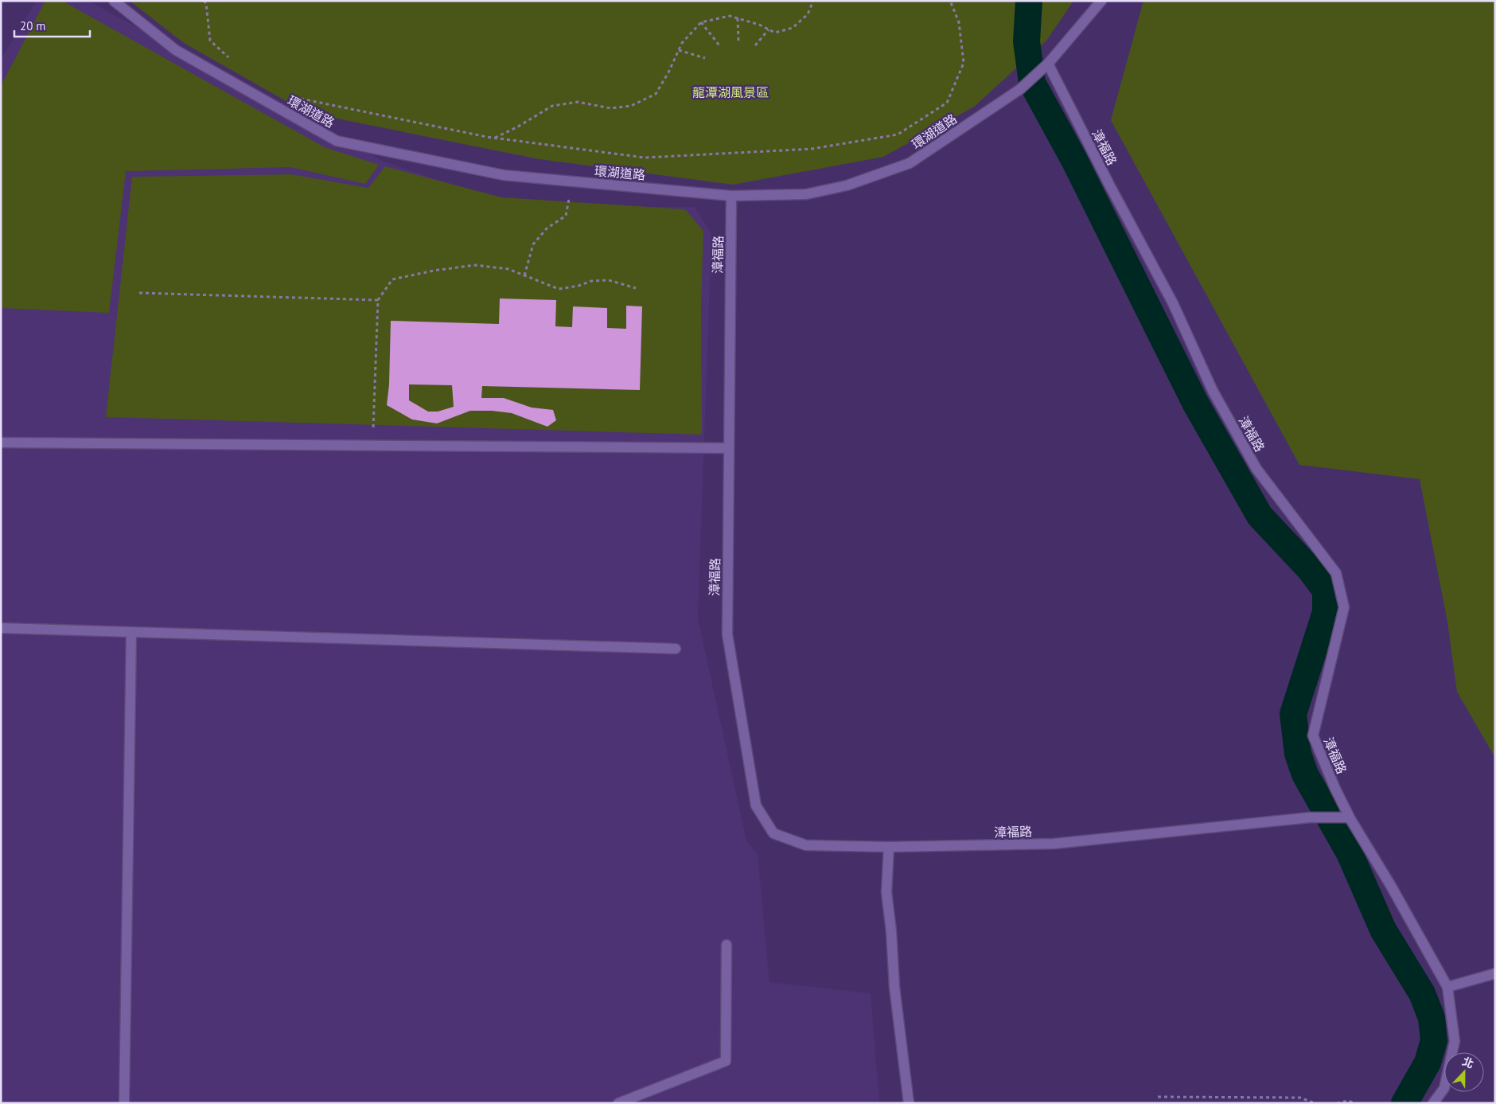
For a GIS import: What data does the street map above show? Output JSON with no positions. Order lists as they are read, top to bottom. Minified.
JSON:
{"streets":{"street":["環湖道路","漳福路"]},"crossings":[["環湖道路","漳福路"]],"parks":["龍潭湖風景區"],"scale_bar":"20 m","north":"top"}
